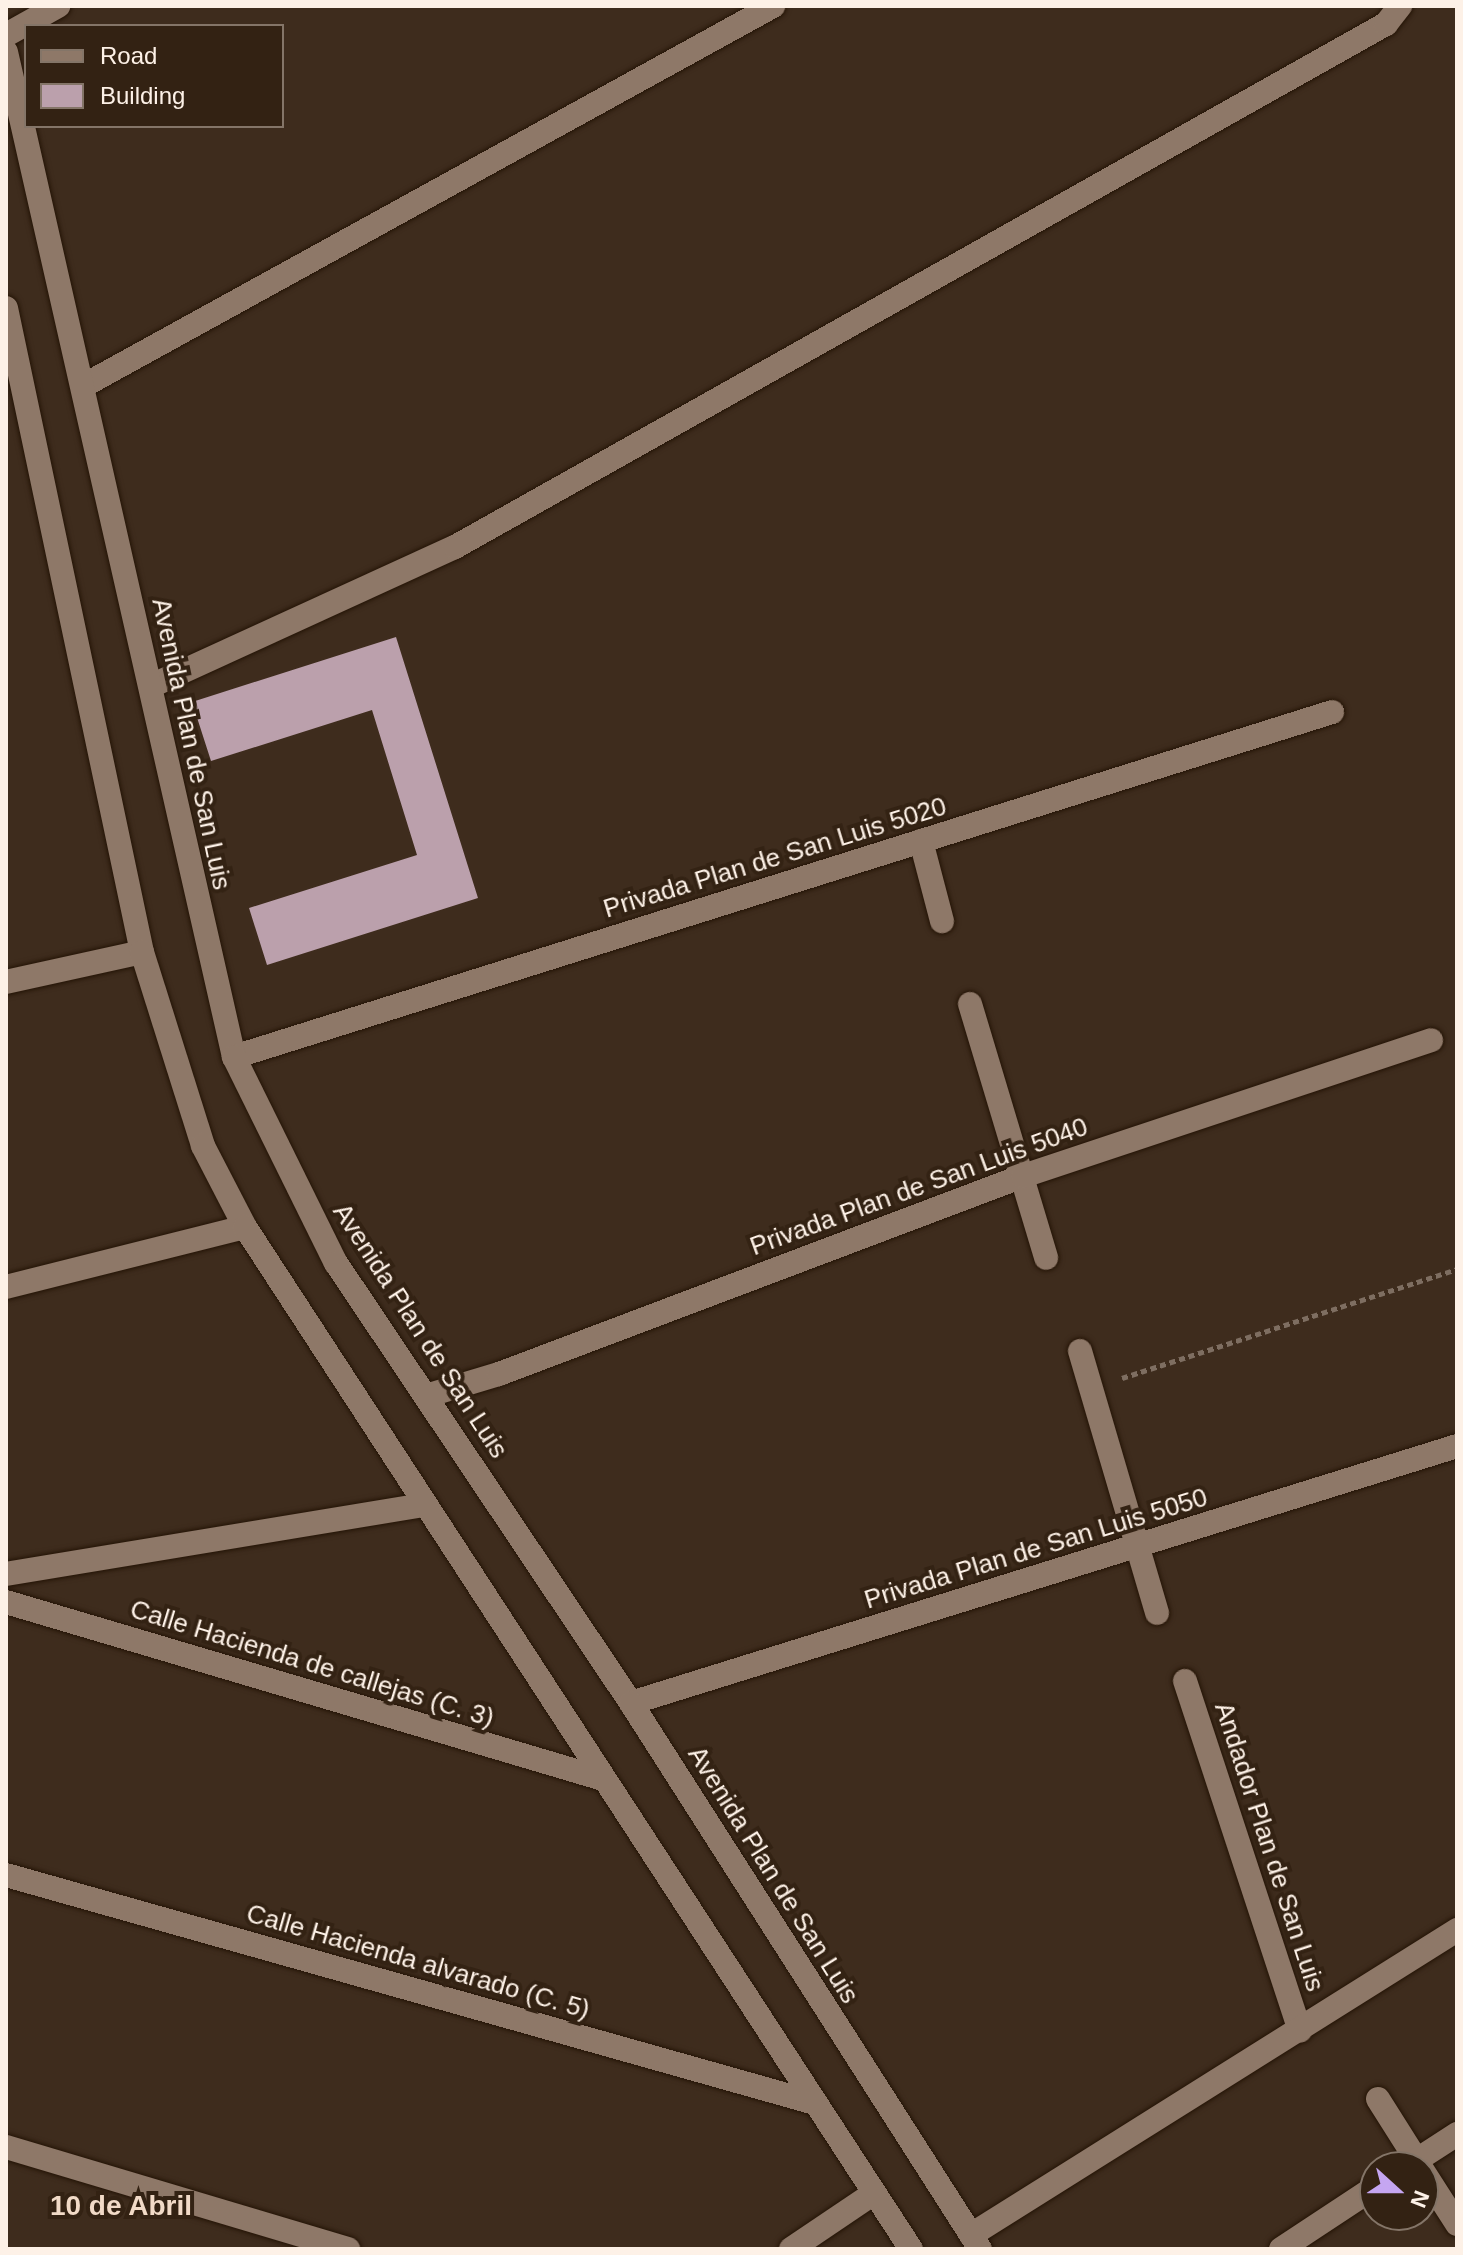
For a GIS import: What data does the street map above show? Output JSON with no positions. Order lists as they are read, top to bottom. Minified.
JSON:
{"streets":{"street":["Avenida Plan de San Luis","Privada Plan de San Luis 5020","Privada Plan de San Luis 5040","Privada Plan de San Luis 5050","Calle Hacienda de callejas (C. 3)","Andador Plan de San Luis","Calle Hacienda alvarado (C. 5)"]},"crossings":[["Avenida Plan de San Luis","Privada Plan de San Luis 5020"],["Avenida Plan de San Luis","Privada Plan de San Luis 5040"],["Avenida Plan de San Luis","Privada Plan de San Luis 5050"]],"districts":["10 de Abril"],"legend":["Road","Building"],"north":"right"}
